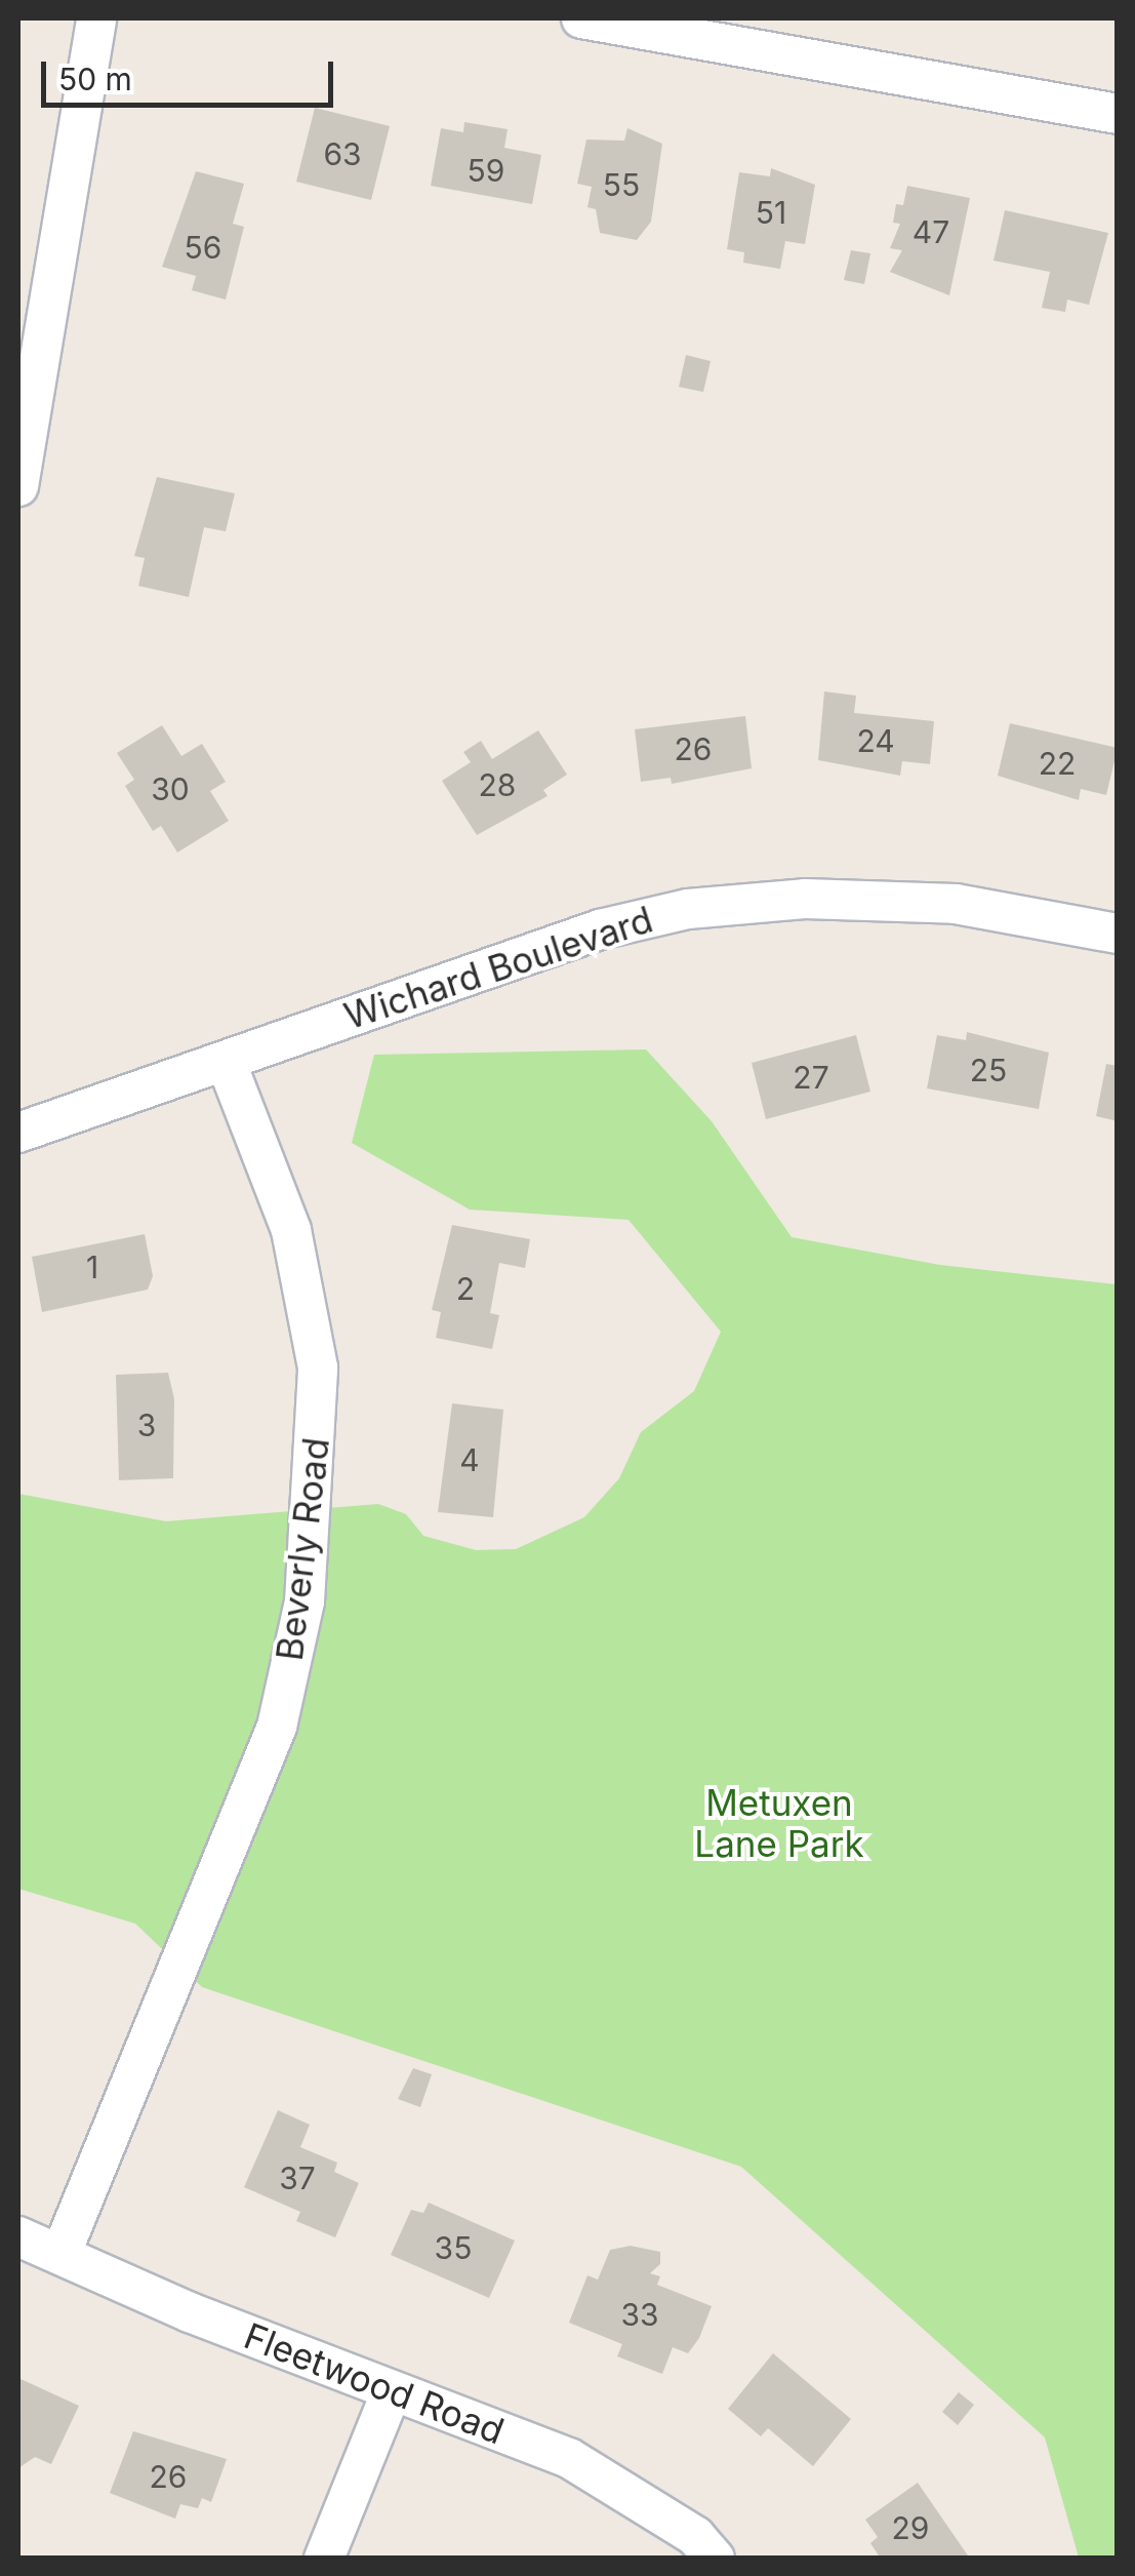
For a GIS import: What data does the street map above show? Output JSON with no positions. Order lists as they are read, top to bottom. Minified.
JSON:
{"streets":{"street":["Wichard Boulevard","Beverly Road","Fleetwood Road"]},"crossings":[["Wichard Boulevard","Beverly Road"],["Beverly Road","Fleetwood Road"]],"parks":["Metuxen Lane Park"],"house_numbers":["63","59","55","51","47","56","24","26","22","28","30","25","27","1","2","3","4","37","35","33","26","29"],"scale_bar":"50 m"}
